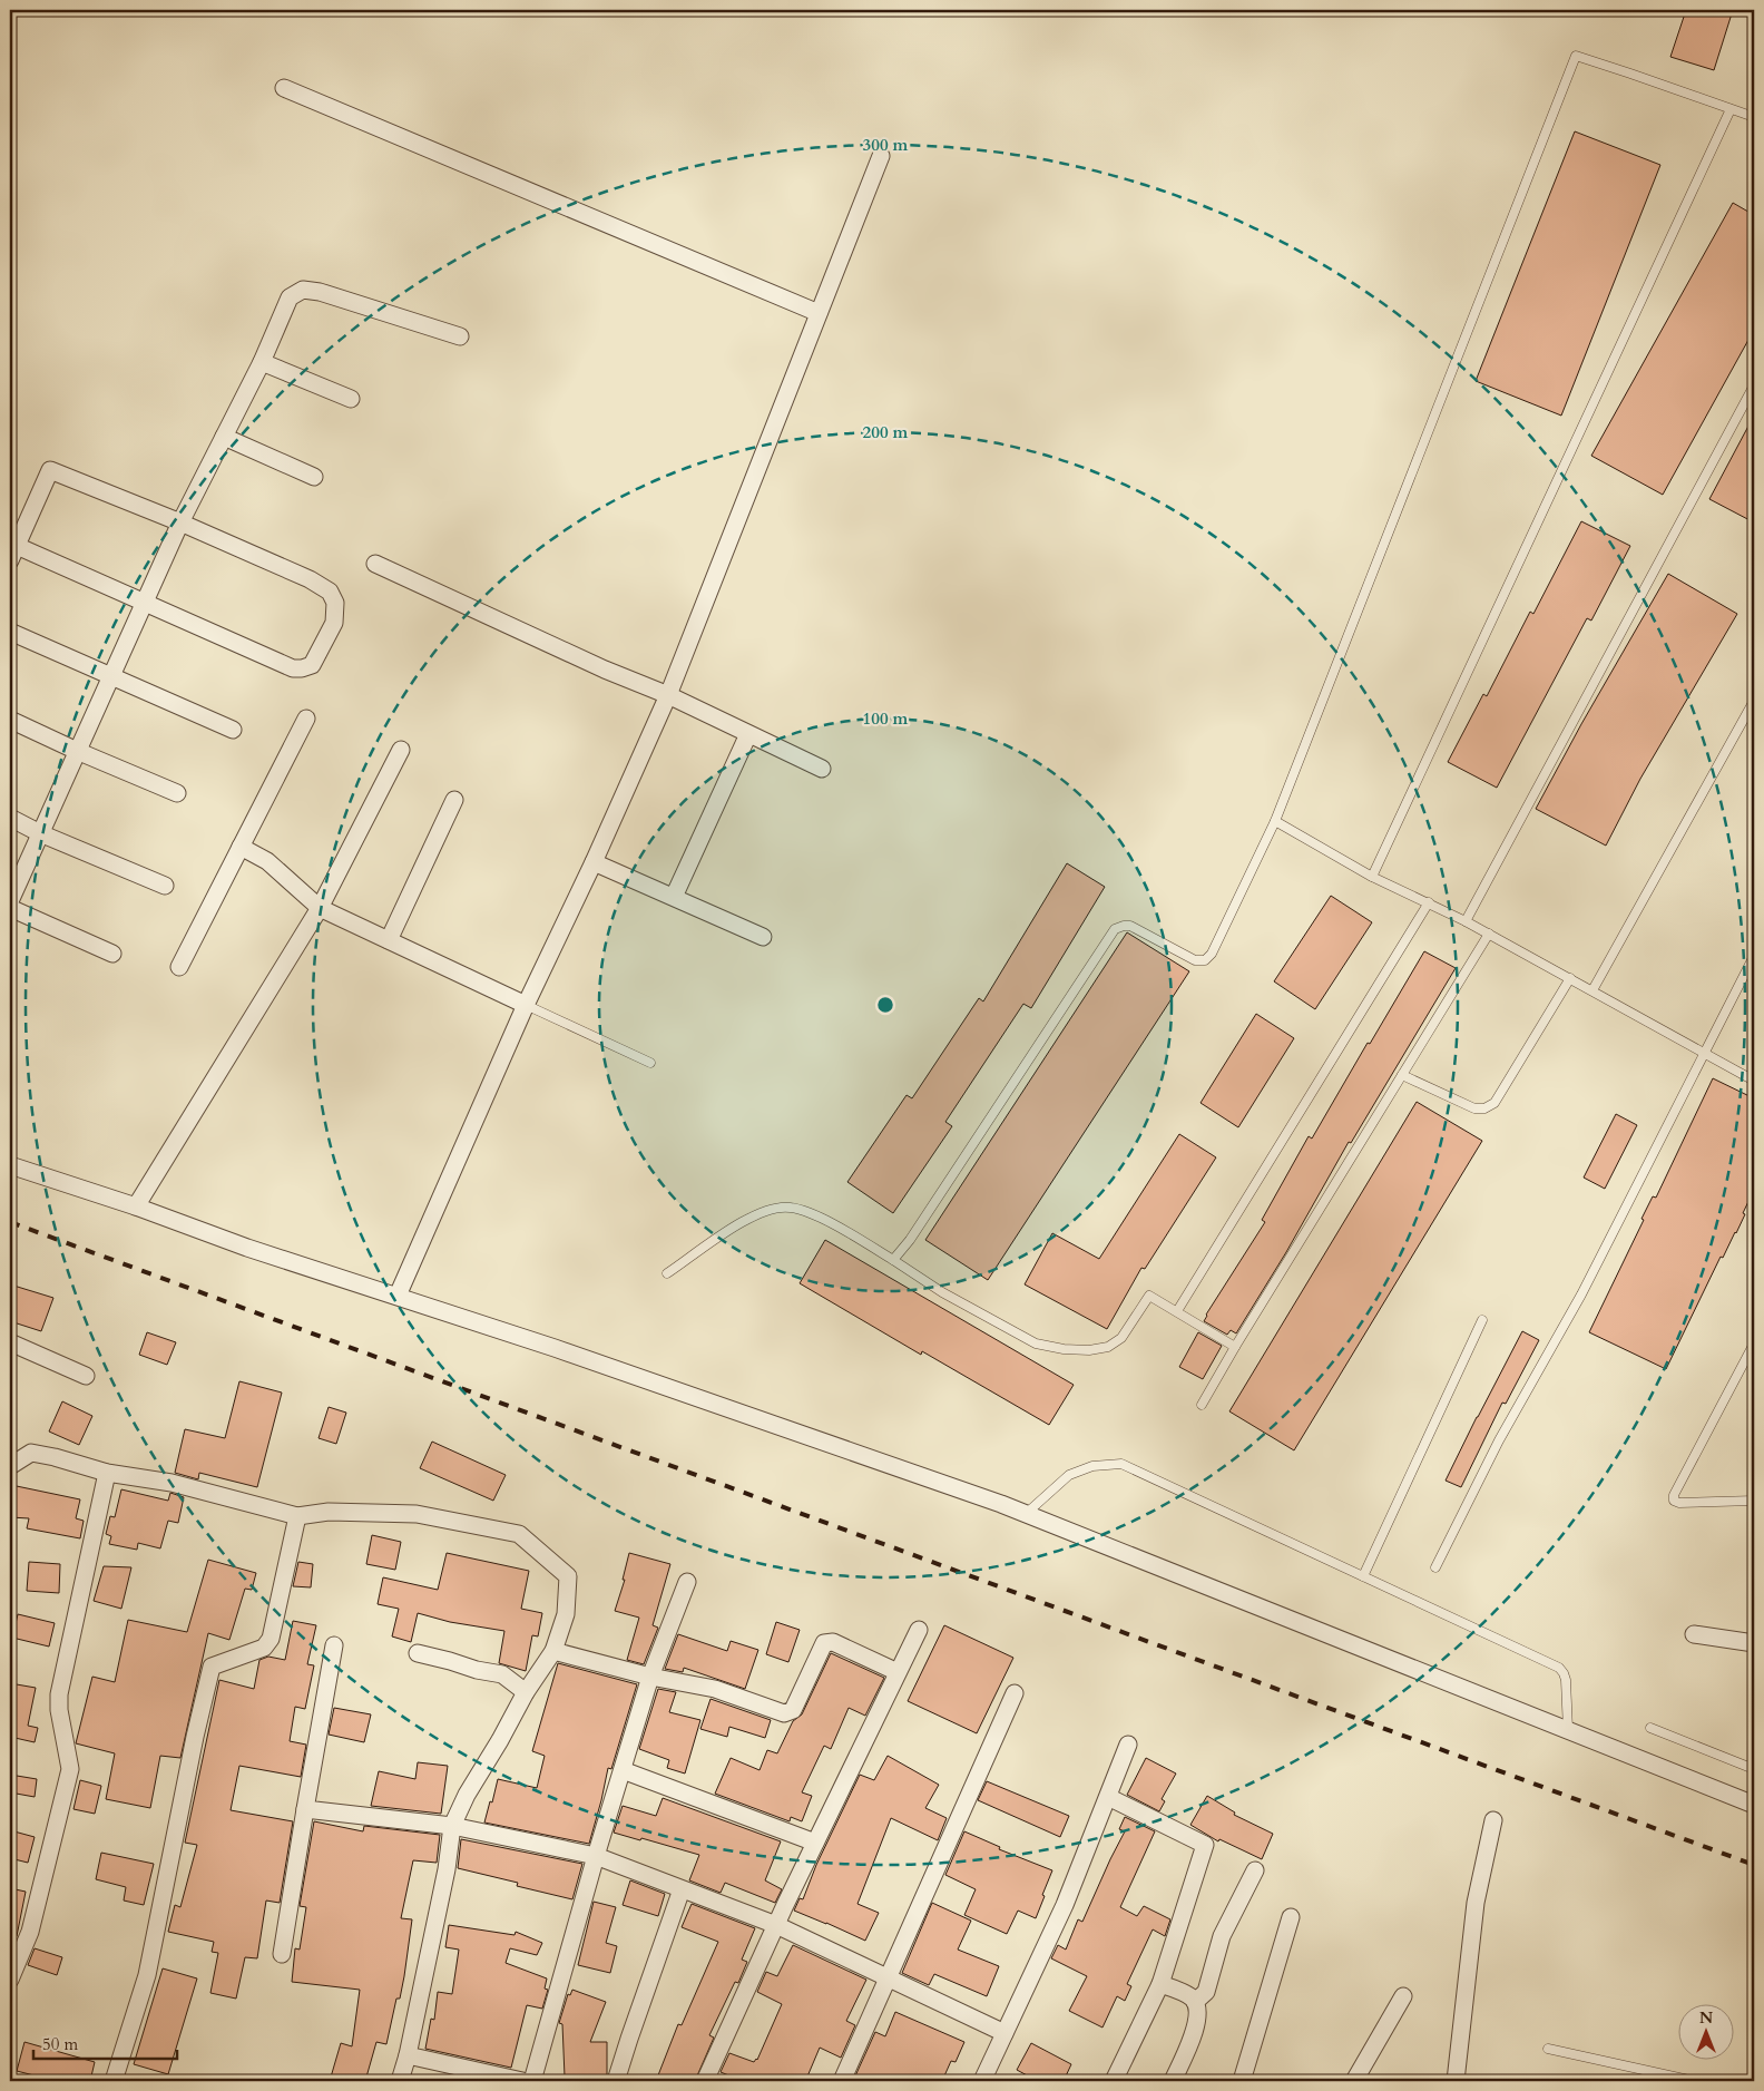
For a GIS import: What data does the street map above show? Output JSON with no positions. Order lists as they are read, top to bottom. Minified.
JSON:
{"scale_bar":"50 m","north":"top","rings":["300 m","200 m","100 m"]}
